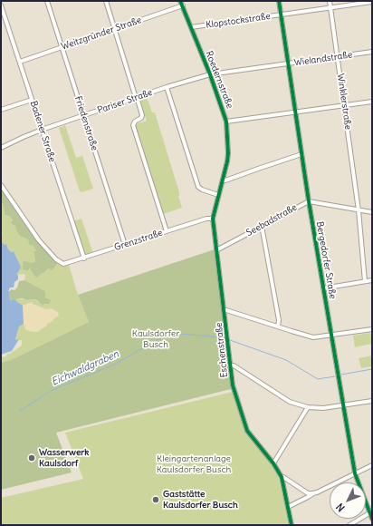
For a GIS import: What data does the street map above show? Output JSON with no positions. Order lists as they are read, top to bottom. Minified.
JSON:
{"streets":{"street":["Klopstockstraße","Weitzgründer Straße","Wielandstraße","Roedernstraße","Pariser Straße","Winklerstraße","Friedenstraße","Badener Straße","Seebadstraße","Grenzstraße","Bergedorfer Straße","Eschenstraße"]},"crossings":[["Klopstockstraße","Roedernstraße"],["Klopstockstraße","Winklerstraße"],["Klopstockstraße","Bergedorfer Straße"],["Weitzgründer Straße","Roedernstraße"],["Weitzgründer Straße","Friedenstraße"],["Weitzgründer Straße","Badener Straße"],["Wielandstraße","Roedernstraße"],["Wielandstraße","Pariser Straße"],["Wielandstraße","Winklerstraße"],["Wielandstraße","Bergedorfer Straße"],["Roedernstraße","Pariser Straße"],["Roedernstraße","Eschenstraße"],["Pariser Straße","Friedenstraße"],["Pariser Straße","Badener Straße"],["Friedenstraße","Grenzstraße"],["Badener Straße","Grenzstraße"],["Seebadstraße","Bergedorfer Straße"],["Seebadstraße","Eschenstraße"],["Grenzstraße","Eschenstraße"]],"water":["Eichwaldgraben"],"parks":["Kaulsdorfer Busch","Kleingartenanlage Kaulsdorfer Busch"],"places":["Wasserwerk Kaulsdorf","Gaststätte Kaulsdorfer Busch"],"north":"bottom left"}
